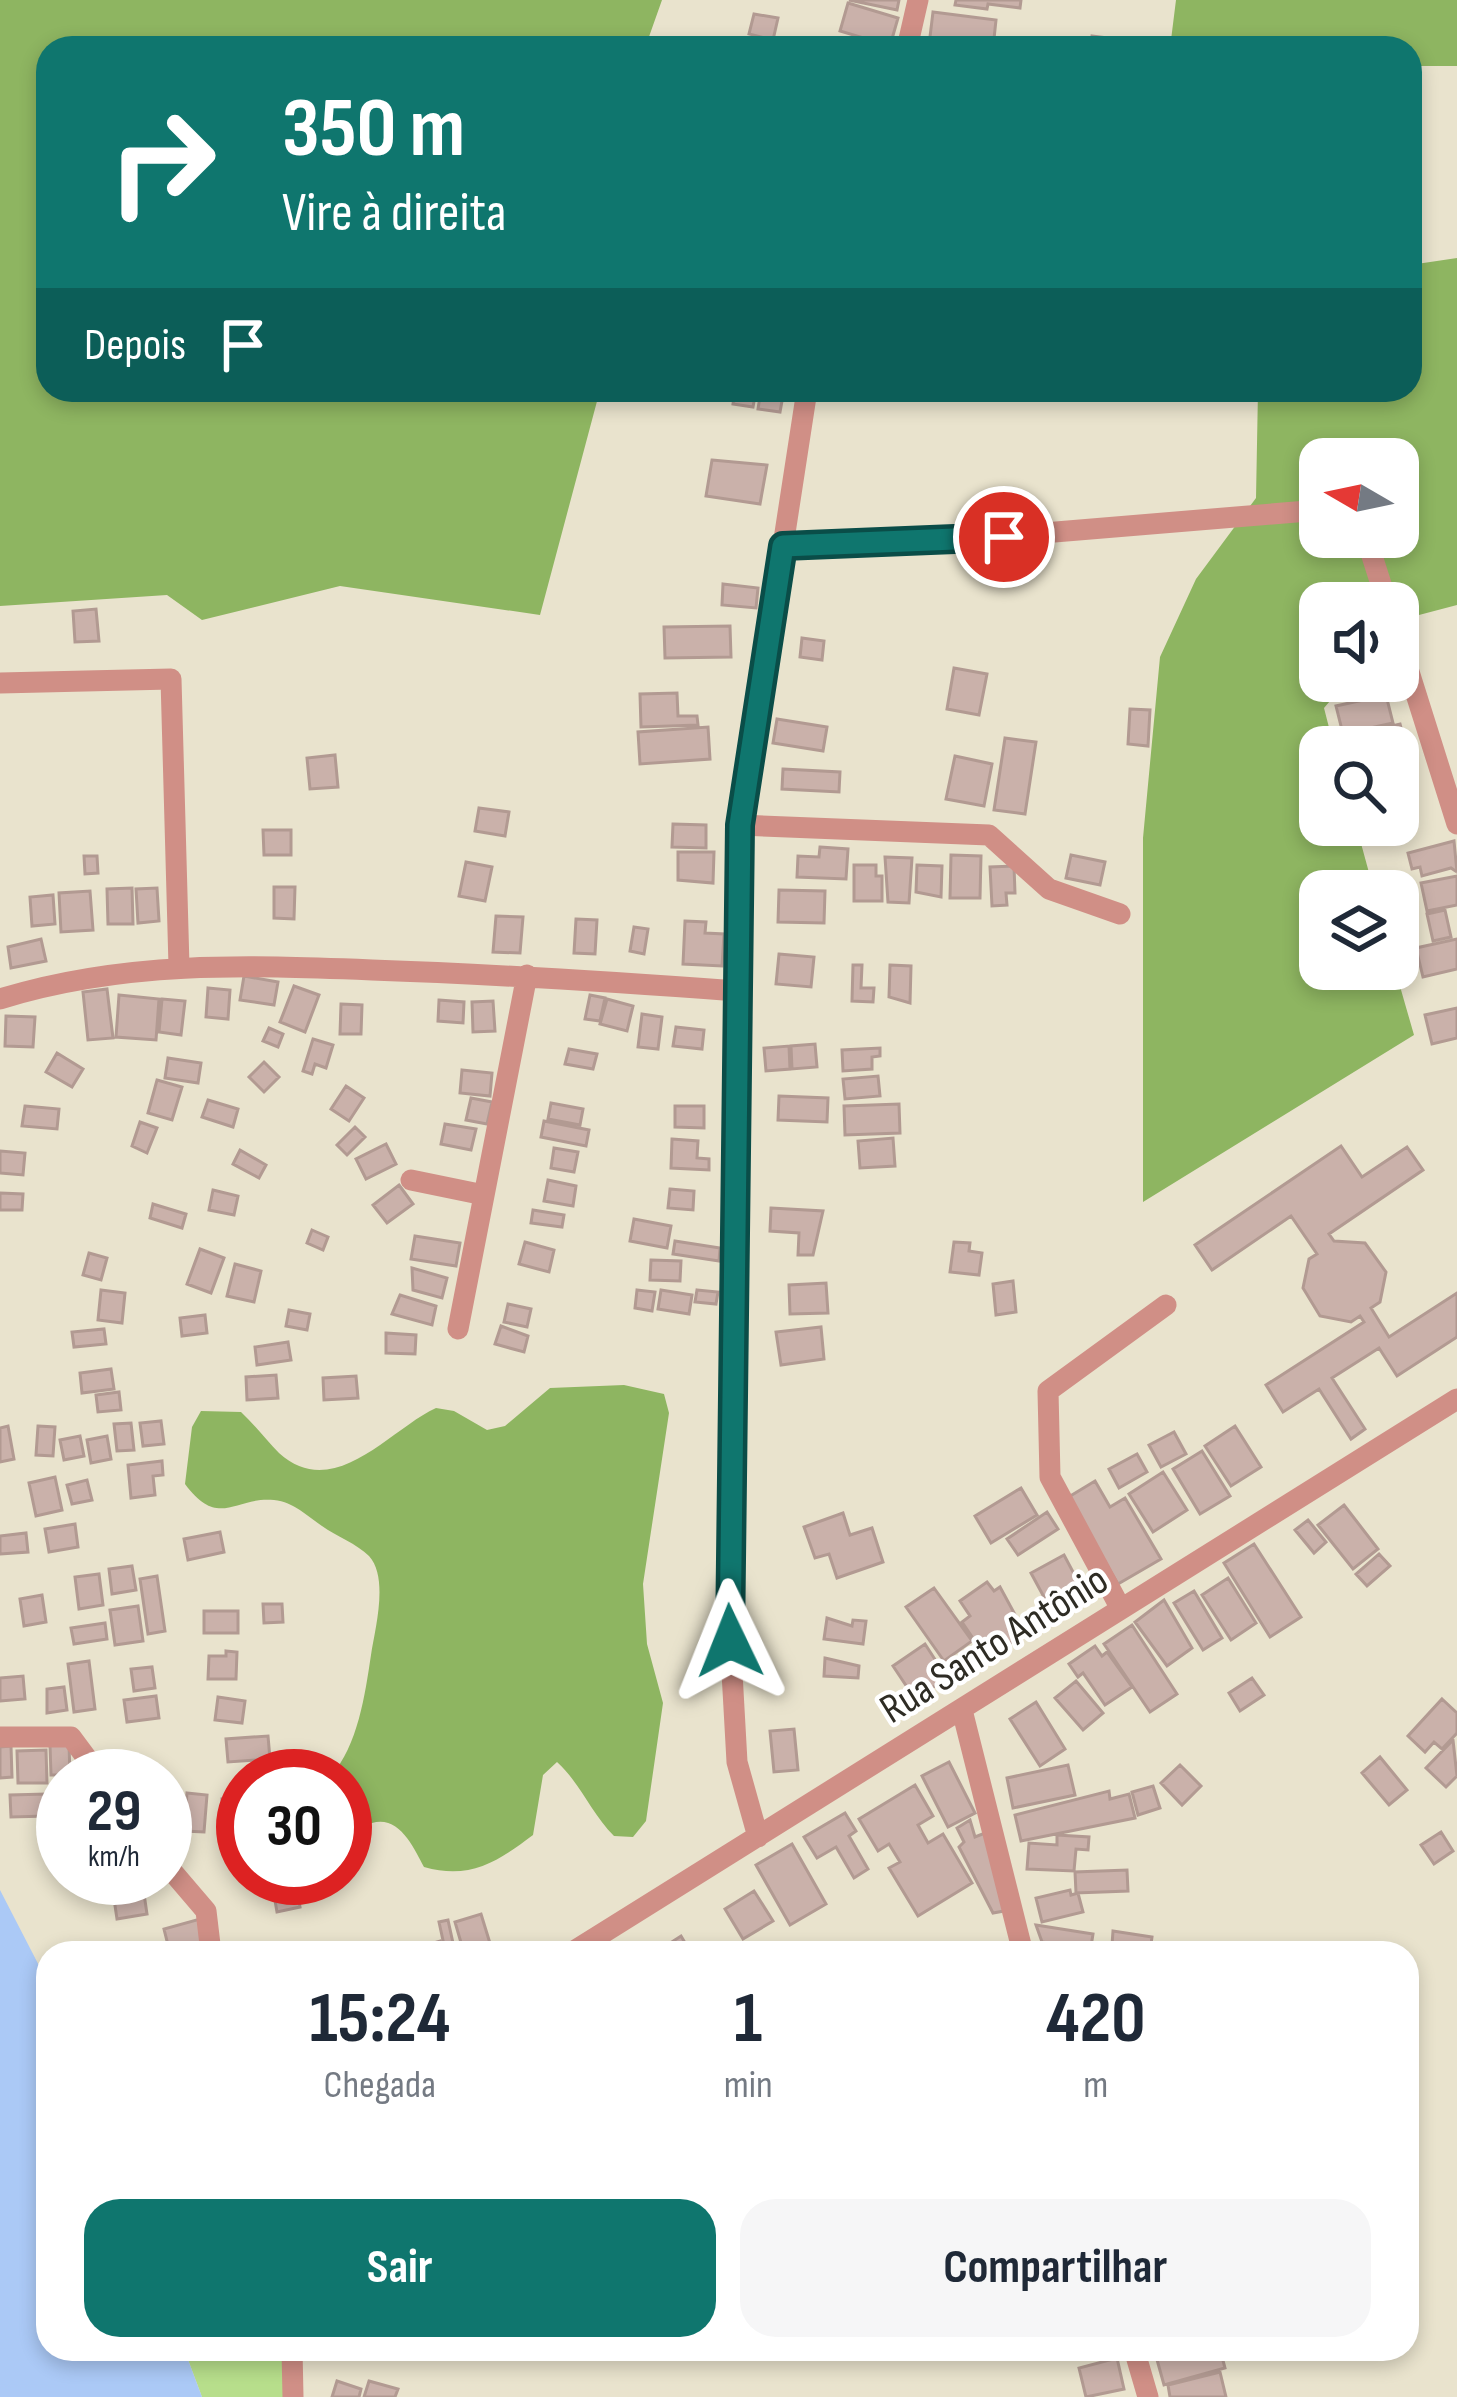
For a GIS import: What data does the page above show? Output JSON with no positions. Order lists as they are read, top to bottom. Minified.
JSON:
{"streets":{"street":["Rua Santo Antônio"]},"north":"left","page":{"turn":["350 m","Vire à direita"],"then":"Depois","speed":"29 km/h","limit":"30","eta":["15:24","Chegada","1","min","420","m"],"buttons":["Sair","Compartilhar"]}}
